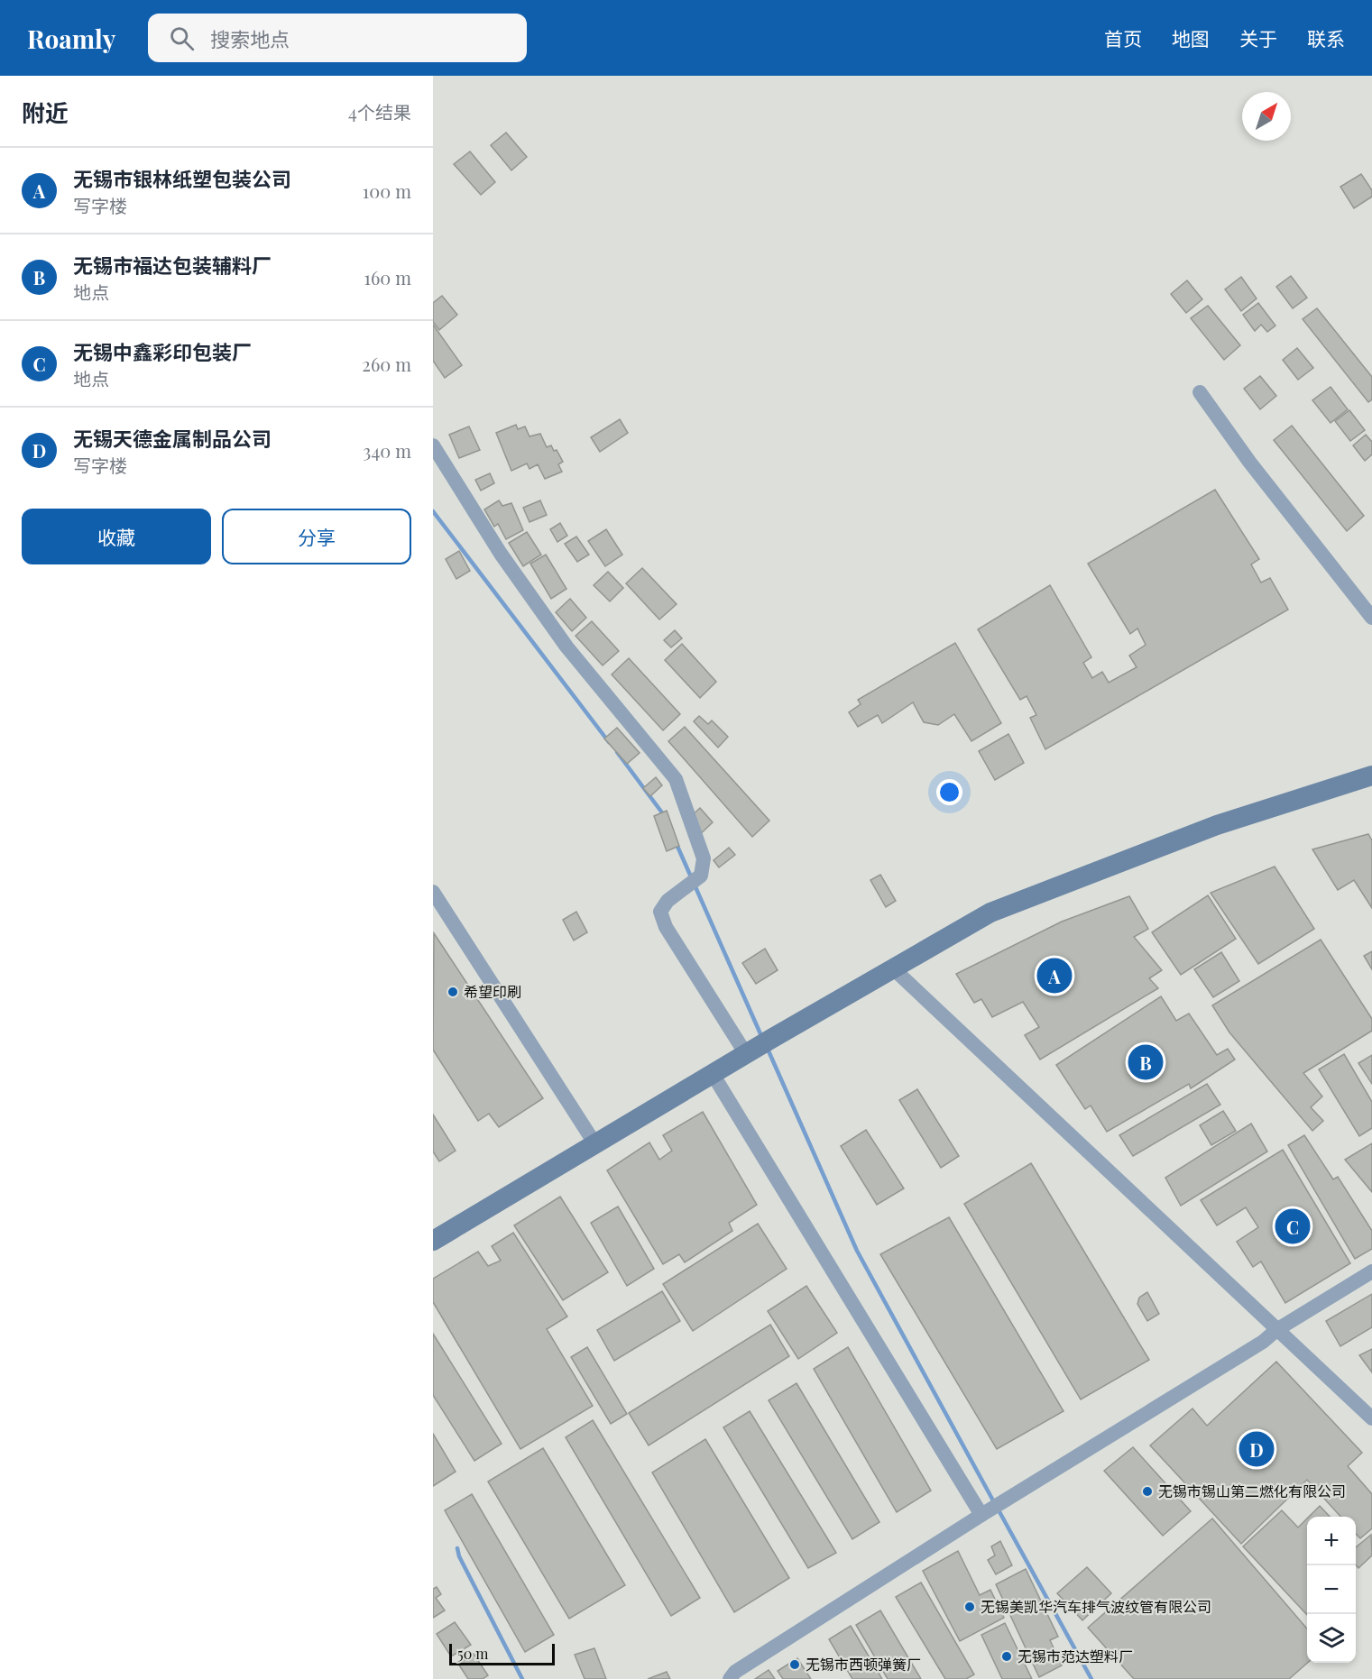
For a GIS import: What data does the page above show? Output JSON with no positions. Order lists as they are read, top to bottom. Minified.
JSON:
{"places":["希望印刷","无锡市锡山第二燃化有限公司","无锡美凯华汽车排气波纹管有限公司","无锡市范达塑料厂","无锡市西顿弹簧厂"],"scale_bar":"50 m","north":"top right","page":{"header":"Roamly","search":"搜索地点","nav":["首页","地图","关于","联系"],"heading":["附近","4个结果"],"list":[{"mark":"A","name":"无锡市银林纸塑包装公司","note":"写字楼","value":"100 m"},{"mark":"B","name":"无锡市福达包装辅料厂","note":"地点","value":"160 m"},{"mark":"C","name":"无锡中鑫彩印包装厂","note":"地点","value":"260 m"},{"mark":"D","name":"无锡天德金属制品公司","note":"写字楼","value":"340 m"}],"buttons":["收藏","分享"],"pins":["A","B","C","D"],"map_buttons":["+","−"],"scale":"50 m"}}
